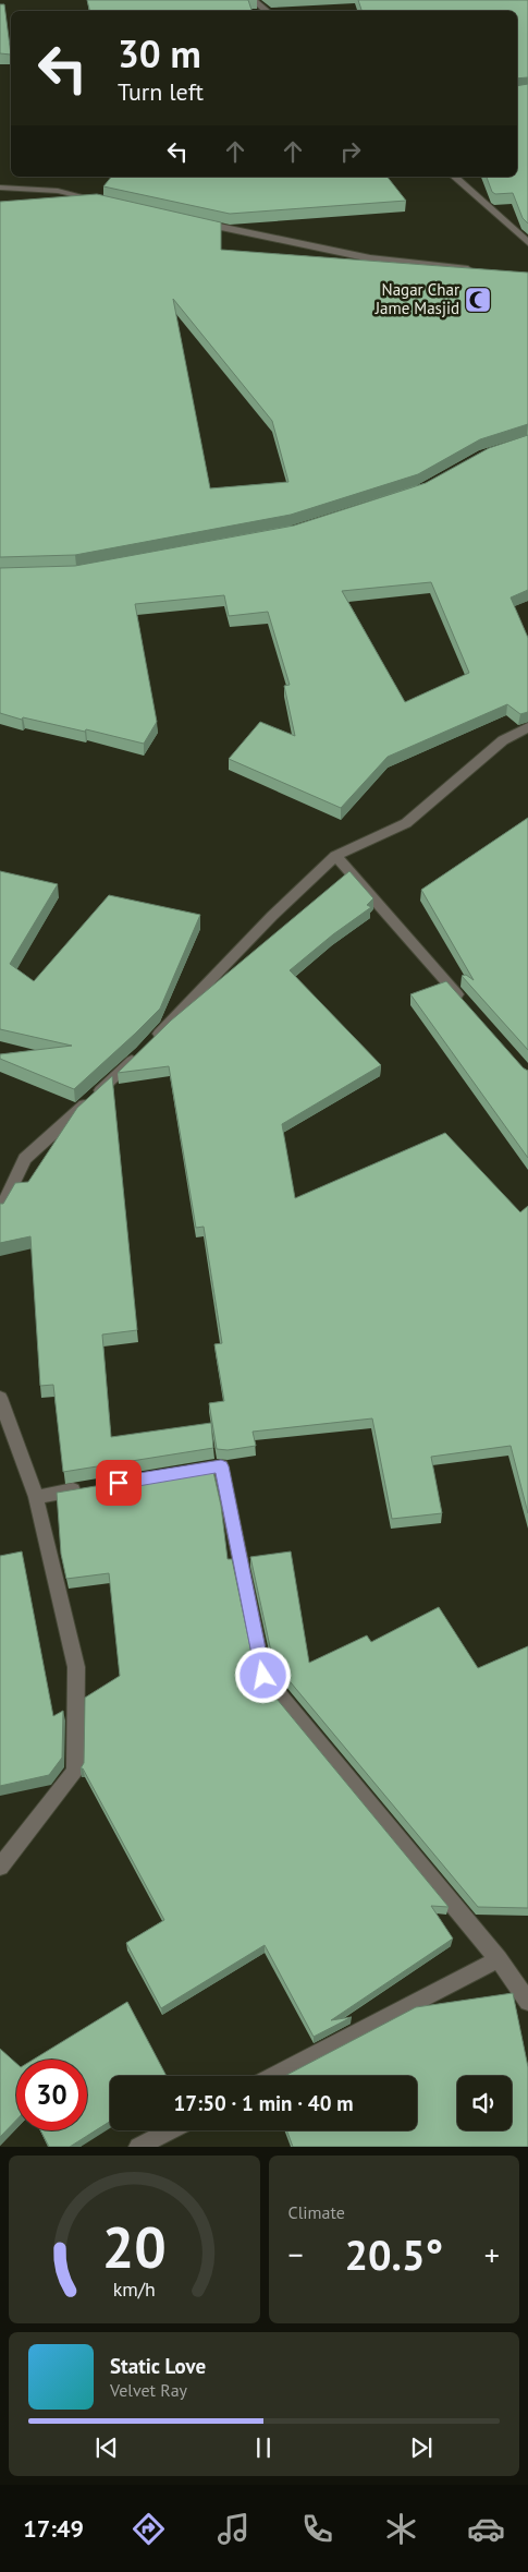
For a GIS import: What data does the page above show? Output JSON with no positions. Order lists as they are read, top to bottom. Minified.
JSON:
{"places":{"mosque":["Nagar Char Jame Masjid"]},"page":{"turn":["30 m","Turn left"],"limit":"30","trip":"17:50 · 1 min · 40 m","tile":"Climate","heat":["−","20.5°","+"],"song":["Static Love","Velvet Ray"],"tabs":"17:49","gauge":["20","km/h"]}}
